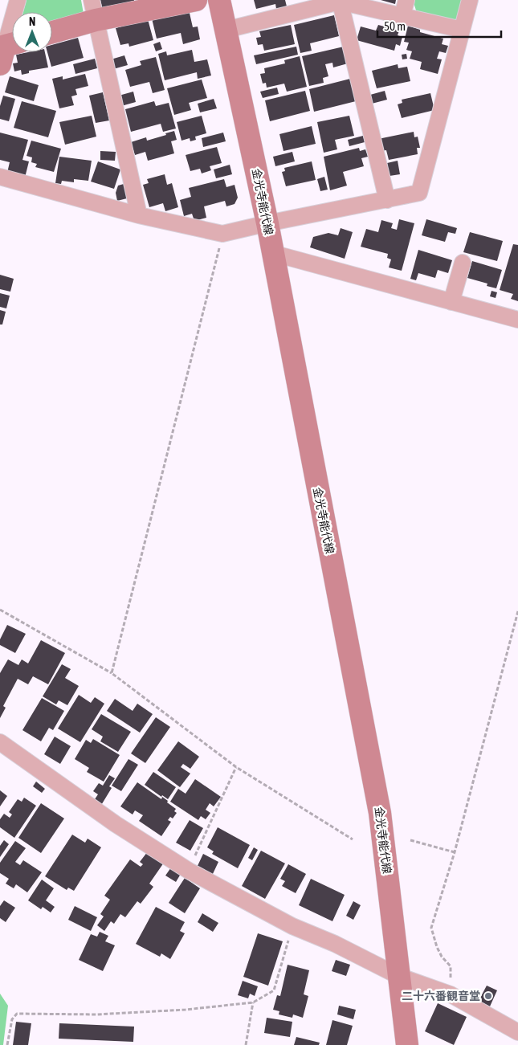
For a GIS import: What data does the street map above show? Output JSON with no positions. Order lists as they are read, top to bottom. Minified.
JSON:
{"streets":{"main road":["金光寺能代線"]},"places":["二十六番観音堂"],"scale_bar":"50 m","north":"top"}
